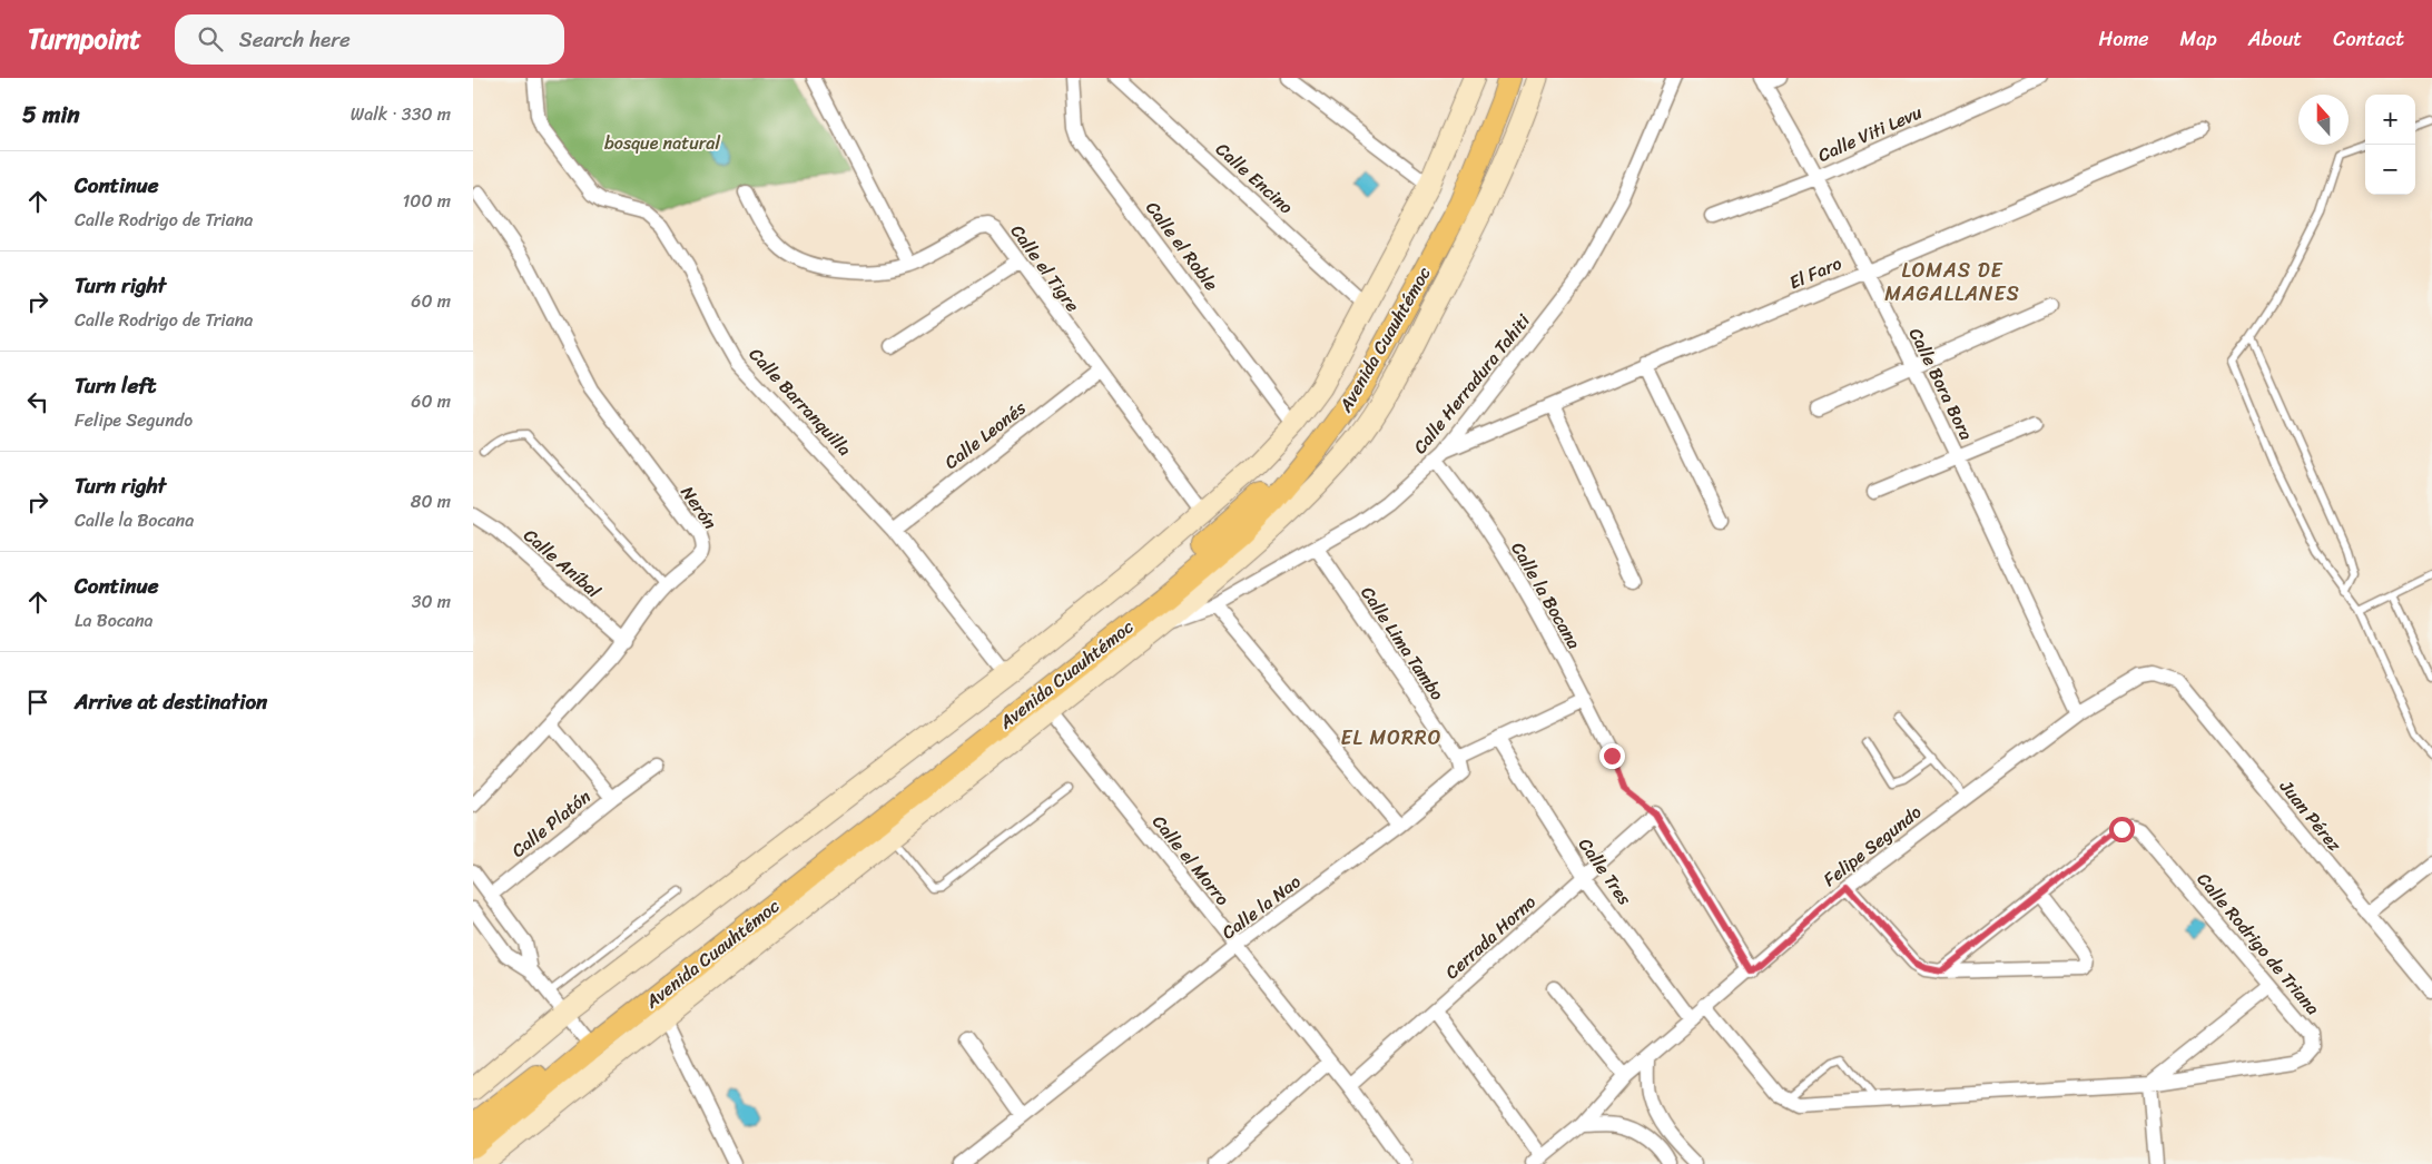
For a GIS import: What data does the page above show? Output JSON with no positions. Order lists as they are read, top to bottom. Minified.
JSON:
{"streets":{"main road":["Avenida Cuauhtémoc"],"street":["Calle Viti Levu","Calle Encino","Calle el Roble","Calle el Tigre","El Faro","Calle Herradura Tahiti","Calle Bora Bora","Calle Barranquilla","Calle Leonés","Nerón","Calle Aníbal","Calle la Bocana","Calle Lima Tambo","Juan Pérez","Calle Platón","Felipe Segundo","Calle el Morro","Calle Tres","Calle la Nao","Cerrada Horno","Calle Rodrigo de Triana"]},"crossings":[["Calle Viti Levu","Calle Bora Bora"],["Calle el Tigre","Calle Leonés"],["El Faro","Calle Herradura Tahiti"],["El Faro","Calle Bora Bora"],["El Faro","Calle la Bocana"],["Calle Herradura Tahiti","Calle la Bocana"],["Calle Herradura Tahiti","Calle Lima Tambo"],["Calle Bora Bora","Felipe Segundo"],["Calle Barranquilla","Calle Leonés"],["Nerón","Calle Aníbal"],["Nerón","Calle Platón"],["Calle Lima Tambo","Calle la Nao"],["Juan Pérez","Felipe Segundo"],["Felipe Segundo","Calle Tres"],["Calle el Morro","Calle la Nao"],["Calle el Morro","Cerrada Horno"],["Calle Tres","Cerrada Horno"]],"districts":["LOMAS DE MAGALLANES","EL MORRO"],"parks":["bosque natural"],"north":"top","page":{"header":"Turnpoint","search":"Search here","nav":["Home","Map","About","Contact"],"heading":["5 min","Walk · 330 m"],"map_buttons":["+","−"],"list":[["Continue","Calle Rodrigo de Triana","100 m"],["Turn right","Calle Rodrigo de Triana","60 m"],["Turn left","Felipe Segundo","60 m"],["Turn right","Calle la Bocana","80 m"],["Continue","La Bocana","30 m"],"Arrive at destination"]}}
